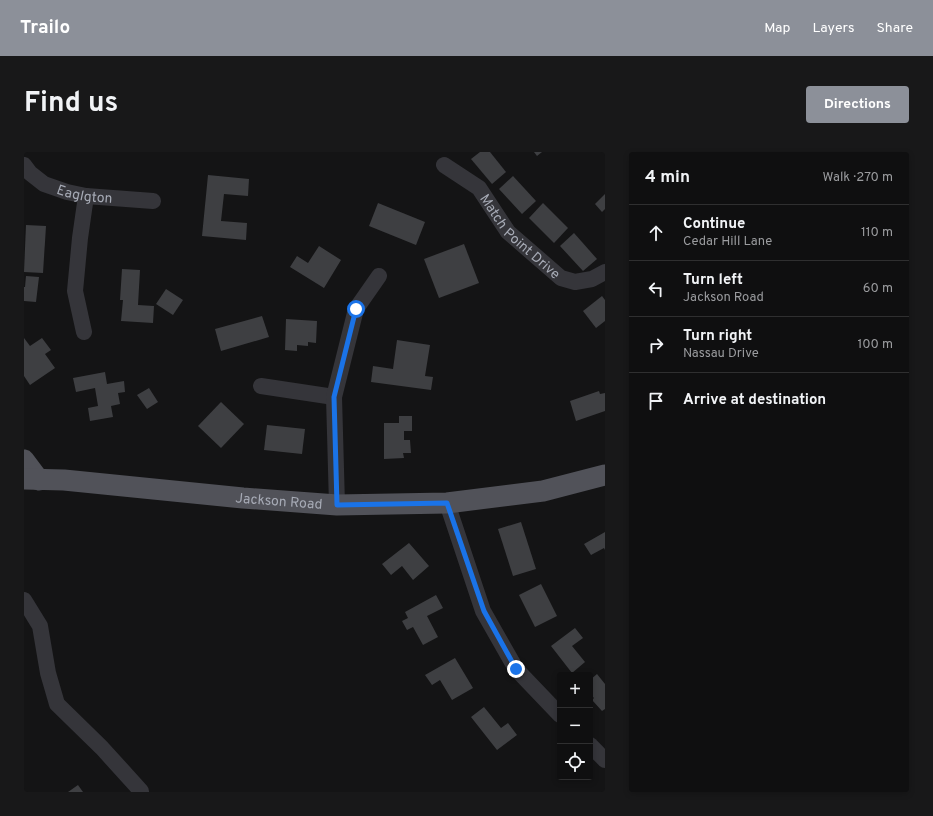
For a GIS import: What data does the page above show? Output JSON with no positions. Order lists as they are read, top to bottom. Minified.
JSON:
{"streets":{"main road":["Jackson Road"],"street":["Eaglgton","Match Point Drive"]},"page":{"header":"Trailo","nav":["Map","Layers","Share"],"title":"Find us","buttons":"Directions","heading":["4 min","Walk · 270 m"],"list":[["Continue","Cedar Hill Lane","110 m"],["Turn left","Jackson Road","60 m"],["Turn right","Nassau Drive","100 m"],"Arrive at destination"],"map_buttons":["+","−"]}}
